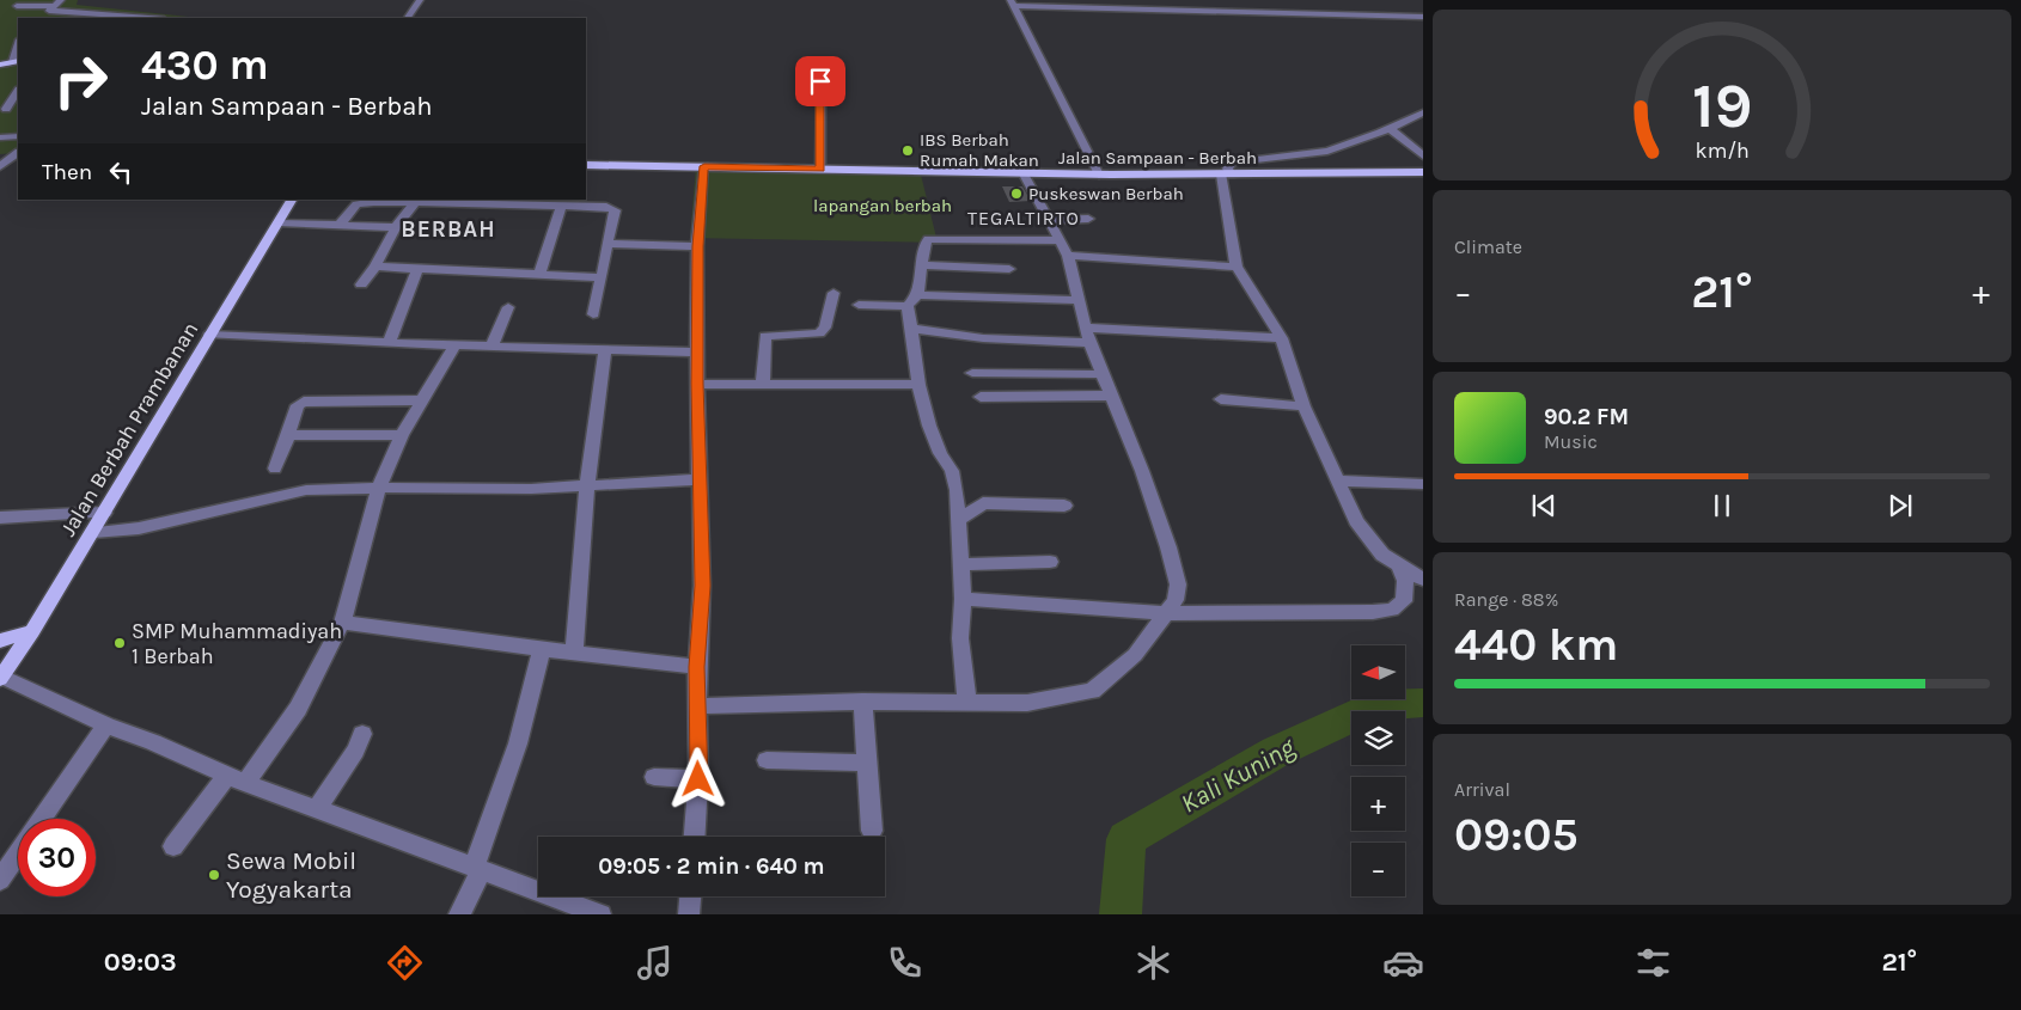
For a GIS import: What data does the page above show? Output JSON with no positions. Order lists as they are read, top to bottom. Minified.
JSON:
{"streets":{"main road":["Jalan Sampaan - Berbah","Jalan Berbah Prambanan"]},"districts":["TEGALTIRTO","BERBAH"],"water":["Kali Kuning"],"parks":["lapangan berbah"],"places":["IBS Berbah Rumah Makan","Puskeswan Berbah","SMP Muhammadiyah 1 Berbah","Sewa Mobil Yogyakarta"],"north":"left","page":{"turn":["430 m","Jalan Sampaan - Berbah"],"then":"Then","tile":["Climate",["Range · 88%","440 km"],["Arrival","09:05"]],"heat":["−","21°","+"],"song":["90.2 FM","Music"],"map_buttons":["+","−"],"limit":"30","trip":"09:05 · 2 min · 640 m","tabs":["09:03","21°"],"gauge":["19","km/h"]}}
